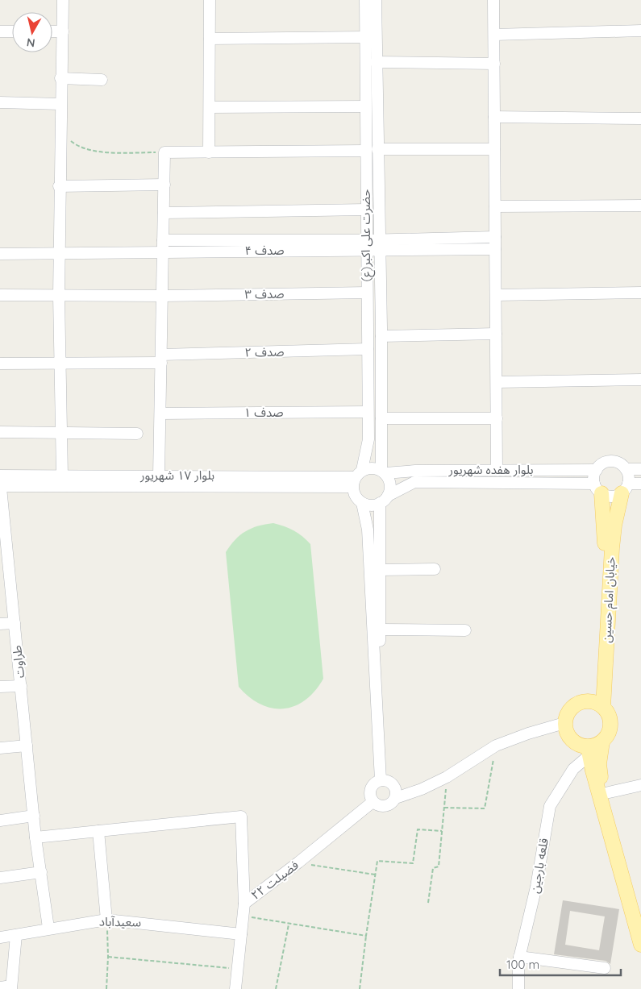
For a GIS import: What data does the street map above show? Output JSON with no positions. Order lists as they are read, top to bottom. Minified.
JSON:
{"streets":{"main road":["خیابان امام حسین"],"street":["حضرت علی اکبر(ع)","صدف ۴","صدف ۳","صدف ۲","صدف ۱","بلوار هفده شهریور","بلوار ۱۷ شهریور","طراوت","قلعه بارجین","فضیلت ۲۲","سعیدآباد"]},"crossings":[["حضرت علی اکبر(ع)","صدف ۴"],["حضرت علی اکبر(ع)","صدف ۳"],["حضرت علی اکبر(ع)","صدف ۲"],["حضرت علی اکبر(ع)","صدف ۱"],["حضرت علی اکبر(ع)","بلوار هفده شهریور"],["حضرت علی اکبر(ع)","بلوار ۱۷ شهریور"],["بلوار هفده شهریور","بلوار ۱۷ شهریور"],["بلوار هفده شهریور","خیابان امام حسین"],["بلوار ۱۷ شهریور","طراوت"],["خیابان امام حسین","قلعه بارجین"],["طراوت","سعیدآباد"],["فضیلت ۲۲","سعیدآباد"]],"scale_bar":"100 m","north":"bottom"}
